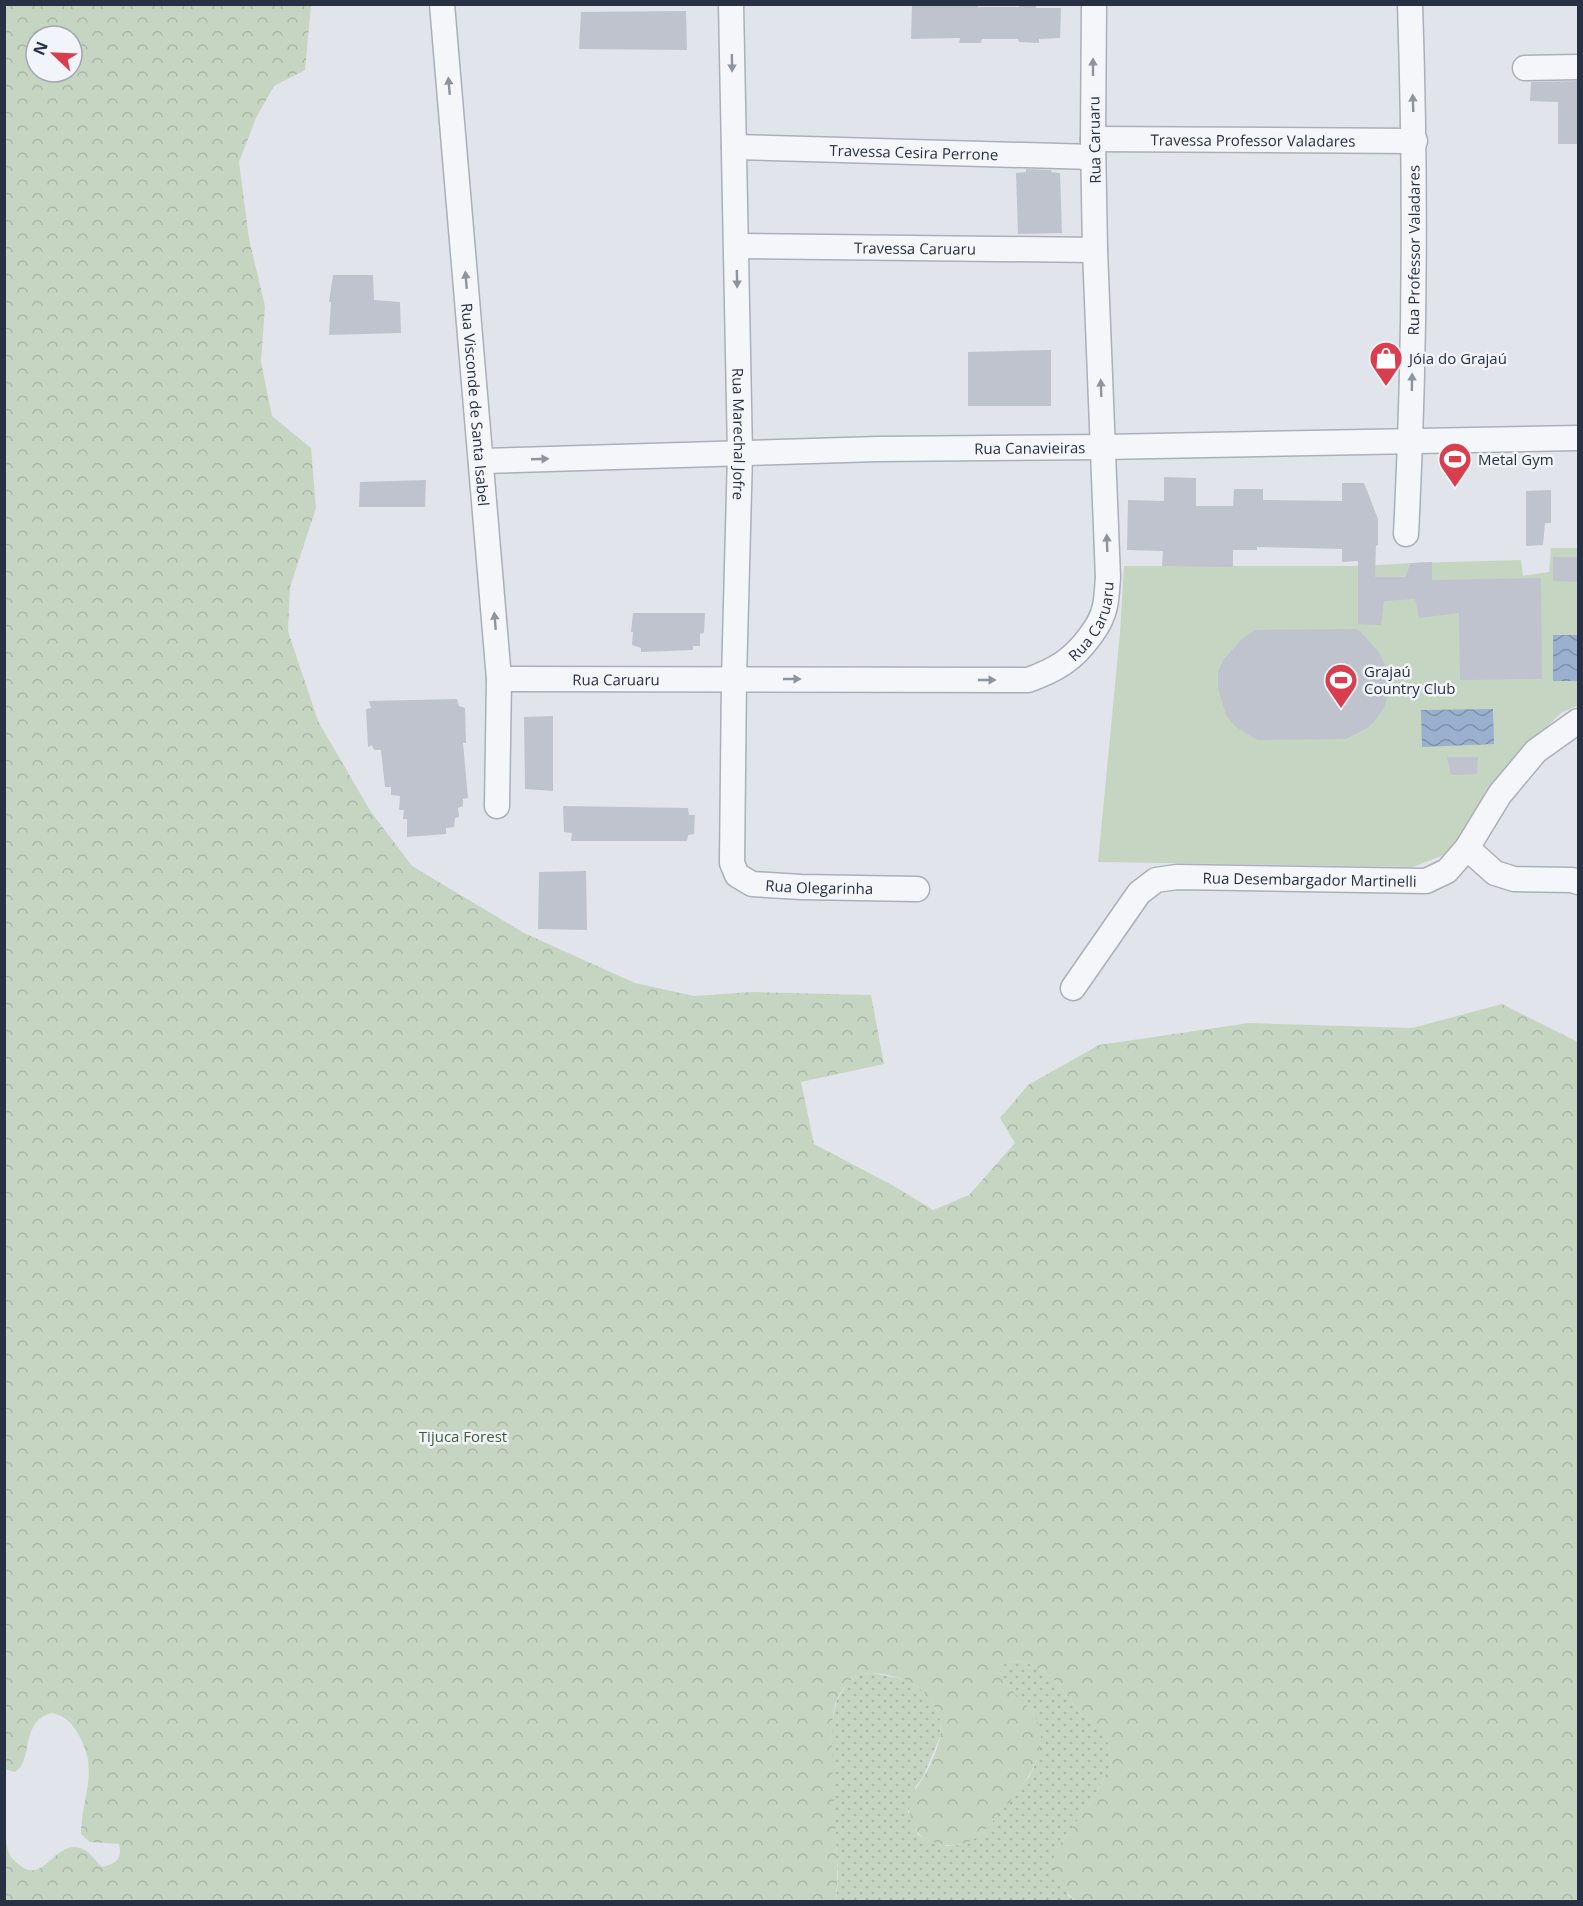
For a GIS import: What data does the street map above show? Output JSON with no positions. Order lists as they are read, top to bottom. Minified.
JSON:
{"streets":{"street":["Rua Caruaru","Travessa Professor Valadares","Travessa Cesira Perrone","Travessa Caruaru","Rua Professor Valadares","Rua Visconde de Santa Isabel","Rua Marechal Jofre","Rua Canavieiras","Rua Desembargador Martinelli","Rua Olegarinha"]},"crossings":[["Rua Caruaru","Travessa Professor Valadares"],["Rua Caruaru","Travessa Cesira Perrone"],["Rua Caruaru","Travessa Caruaru"],["Rua Caruaru","Rua Visconde de Santa Isabel"],["Rua Caruaru","Rua Marechal Jofre"],["Rua Caruaru","Rua Canavieiras"],["Travessa Professor Valadares","Travessa Cesira Perrone"],["Travessa Professor Valadares","Rua Professor Valadares"],["Travessa Cesira Perrone","Rua Marechal Jofre"],["Travessa Caruaru","Rua Marechal Jofre"],["Rua Professor Valadares","Rua Canavieiras"],["Rua Visconde de Santa Isabel","Rua Canavieiras"],["Rua Marechal Jofre","Rua Canavieiras"],["Rua Marechal Jofre","Rua Olegarinha"]],"one_way":["Rua Professor Valadares","Rua Visconde de Santa Isabel","Rua Marechal Jofre"],"parks":["Tijuca Forest"],"places":{"shop":["Jóia do Grajaú"],"sports":["Metal Gym","Grajaú Country Club"]},"north":"top left"}
